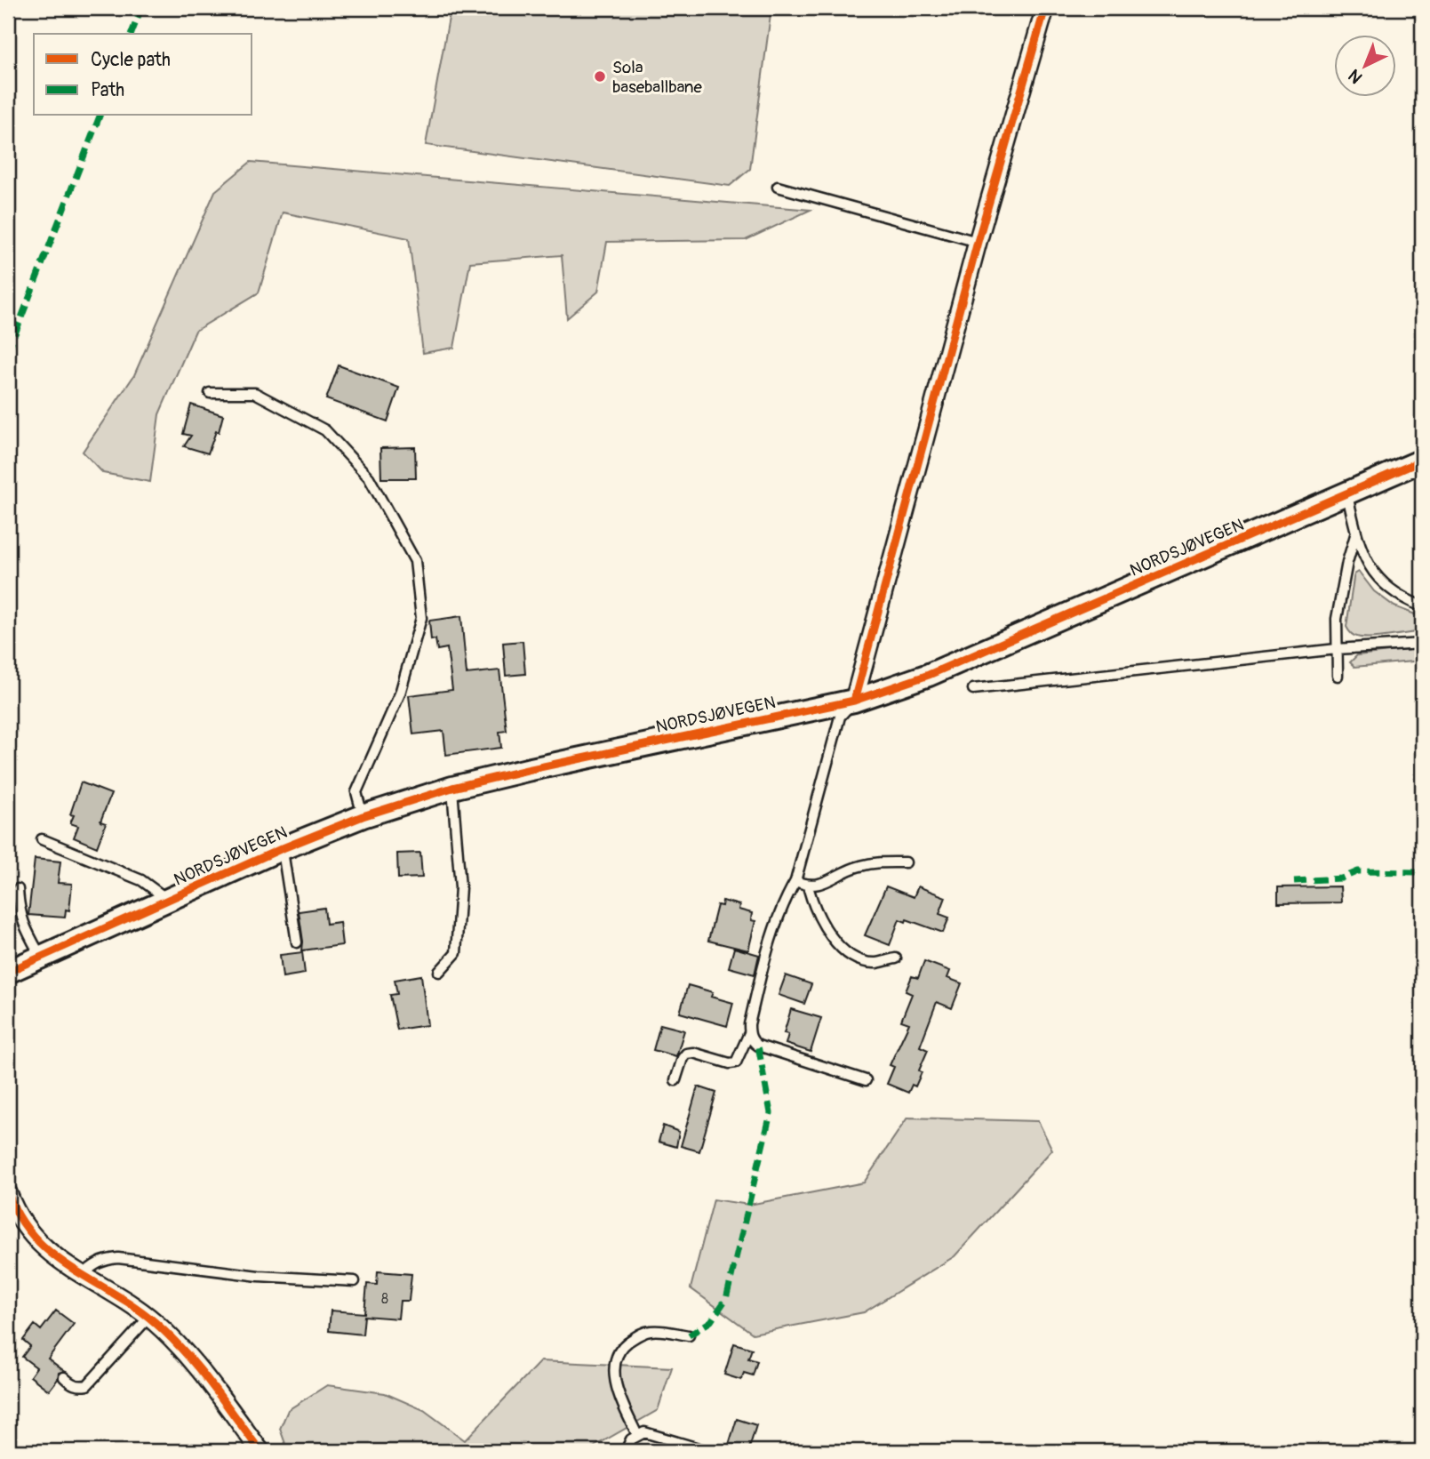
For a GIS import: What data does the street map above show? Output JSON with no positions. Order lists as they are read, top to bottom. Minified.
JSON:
{"streets":{"street":["NORDSJØVEGEN"]},"places":["Sola baseballbane"],"house_numbers":["8"],"legend":["Cycle path","Path"],"north":"bottom left"}
